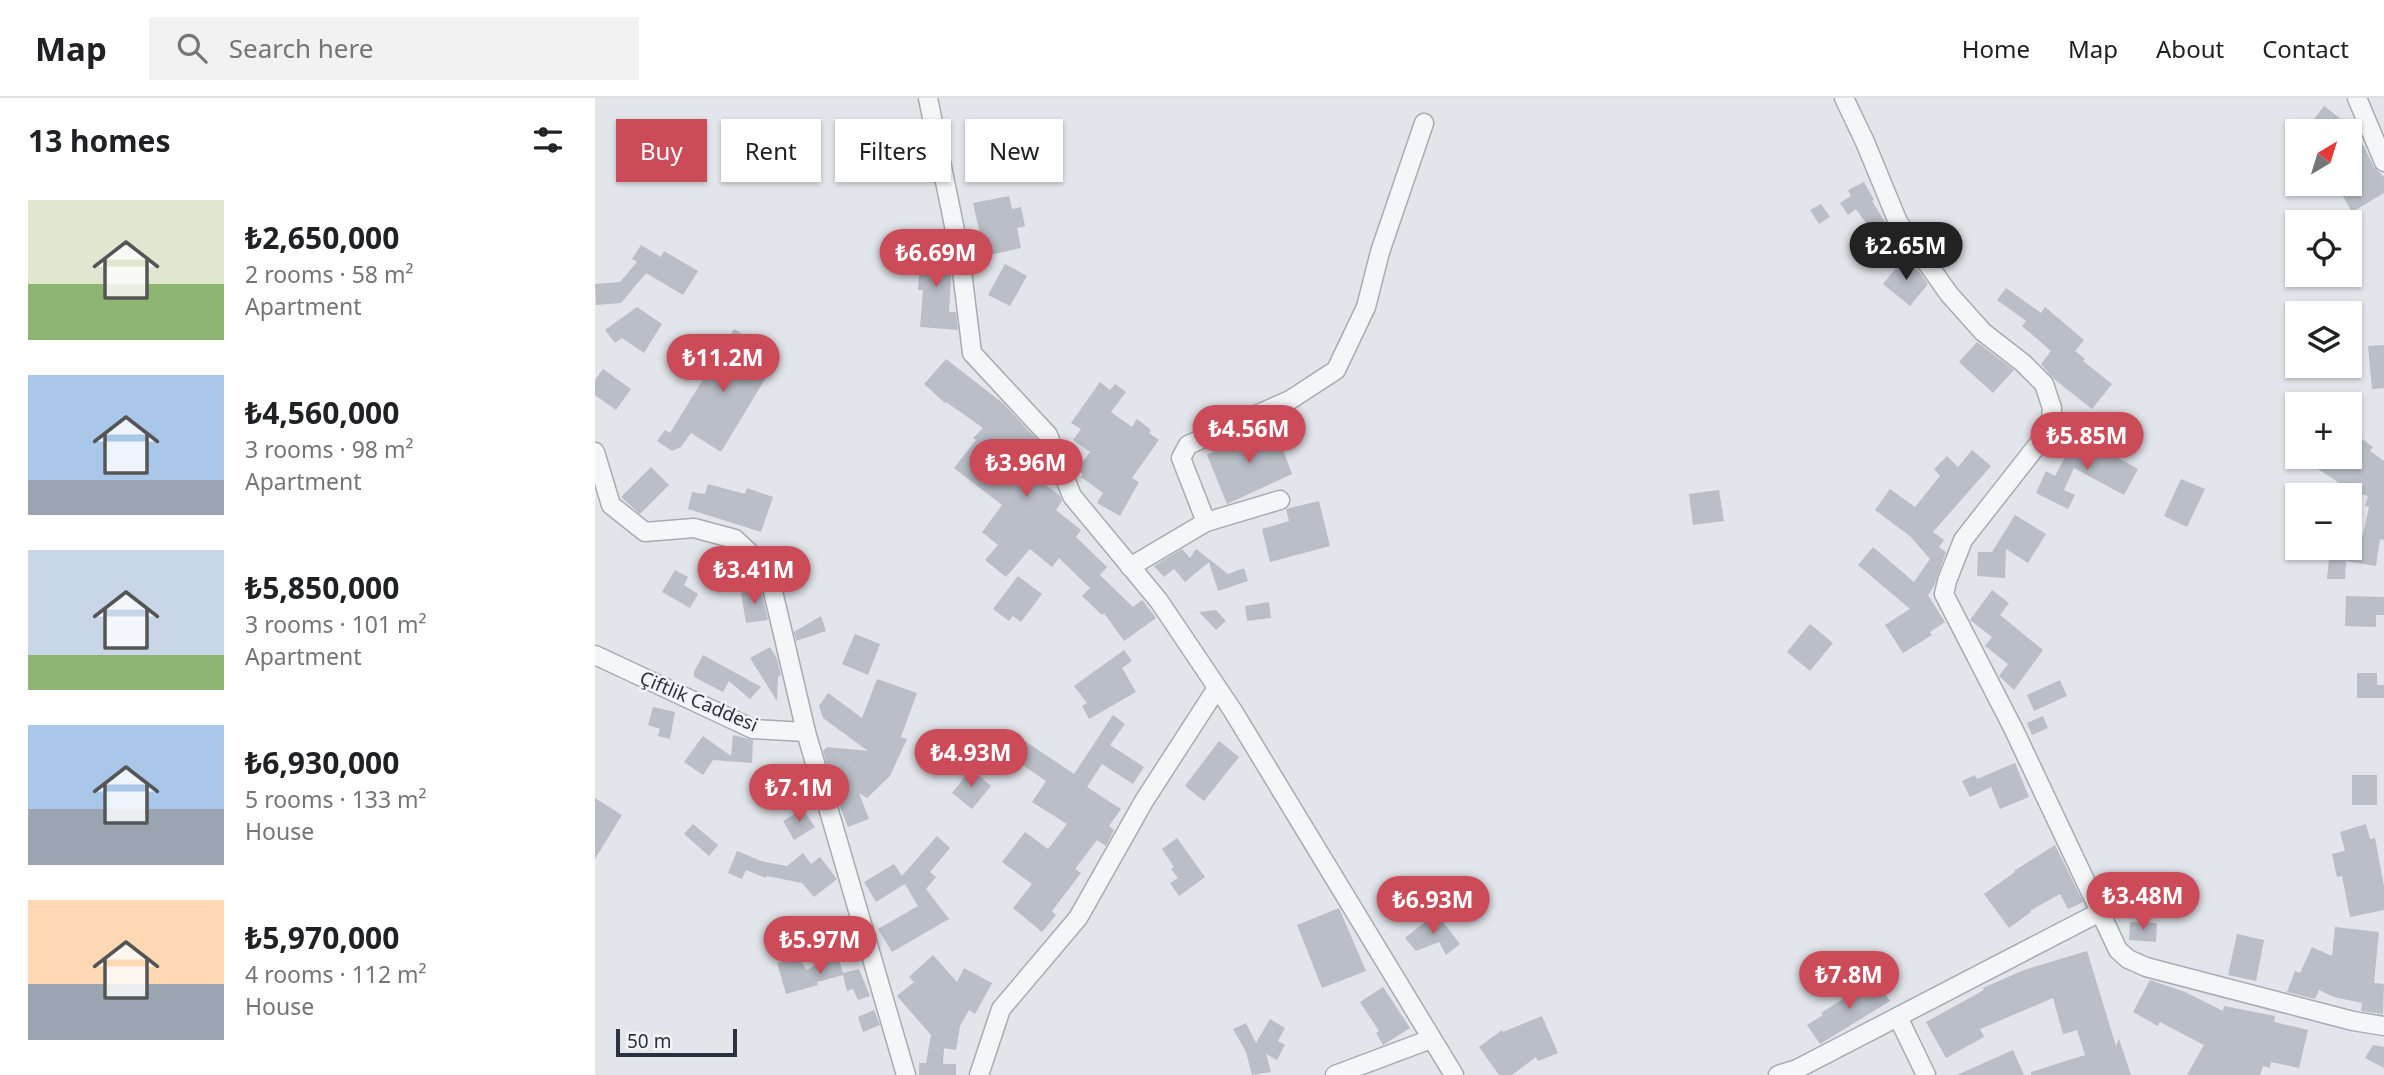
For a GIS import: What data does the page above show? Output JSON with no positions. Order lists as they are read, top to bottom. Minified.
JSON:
{"streets":{"street":["Çiftlik Caddesi"]},"scale_bar":"50 m","north":"top right","page":{"header":"Map","search":"Search here","nav":["Home","Map","About","Contact"],"heading":"13 homes","map_buttons":["+","−"],"chip":["Buy","Rent","Filters","New"],"list":[{"name":"₺2,650,000","note":"2 rooms · 58 m² · Apartment"},{"name":"₺4,560,000","note":"3 rooms · 98 m² · Apartment"},{"name":"₺5,850,000","note":"3 rooms · 101 m² · Apartment"},{"name":"₺6,930,000","note":"5 rooms · 133 m² · House"},{"name":"₺5,970,000","note":"4 rooms · 112 m² · House"}],"price":["₺2.65M","₺6.69M","₺11.2M","₺4.56M","₺5.85M","₺3.96M","₺3.41M","₺4.93M","₺7.1M","₺3.48M","₺6.93M","₺5.97M","₺7.8M"],"scale":"50 m"}}
